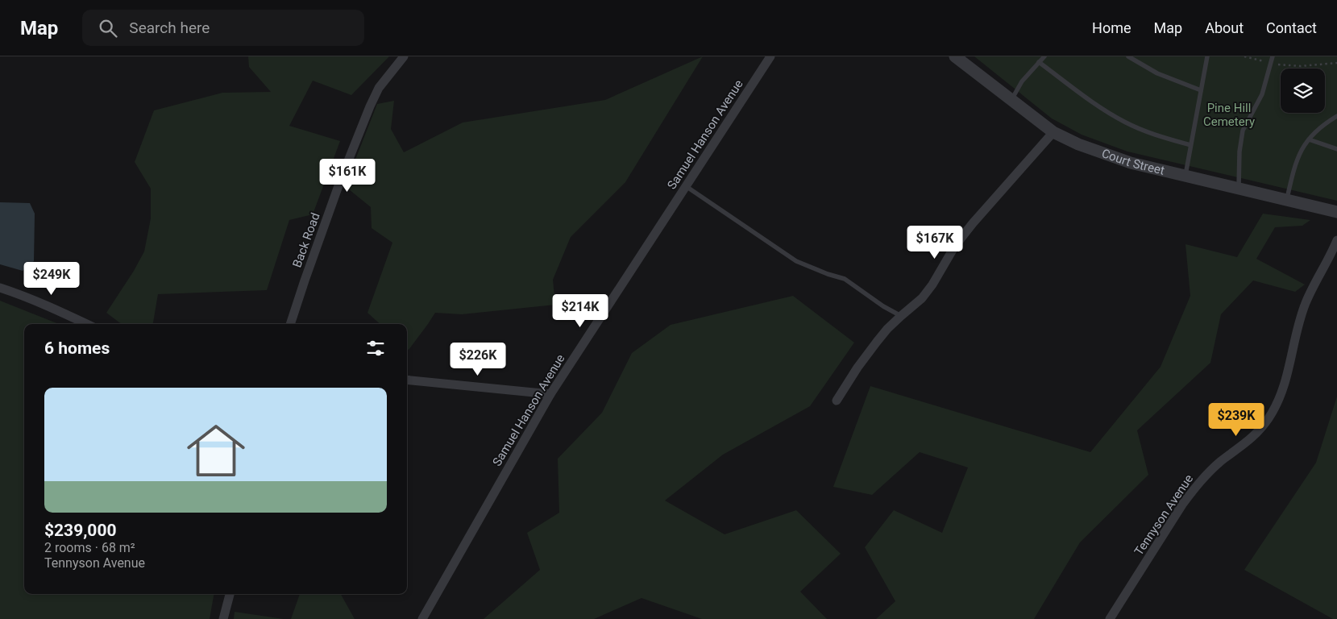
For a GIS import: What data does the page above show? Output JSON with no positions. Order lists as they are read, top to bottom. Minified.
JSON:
{"streets":{"street":["Samuel Hanson Avenue","Court Street","Back Road","Tennyson Avenue"]},"parks":["Pine Hill Cemetery"],"page":{"header":"Map","search":"Search here","nav":["Home","Map","About","Contact"],"price":["$161K","$167K","$249K","$214K","$226K","$239K"],"heading":"6 homes","list":[{"name":"$239,000","note":"2 rooms · 68 m² · Tennyson Avenue"}]}}
